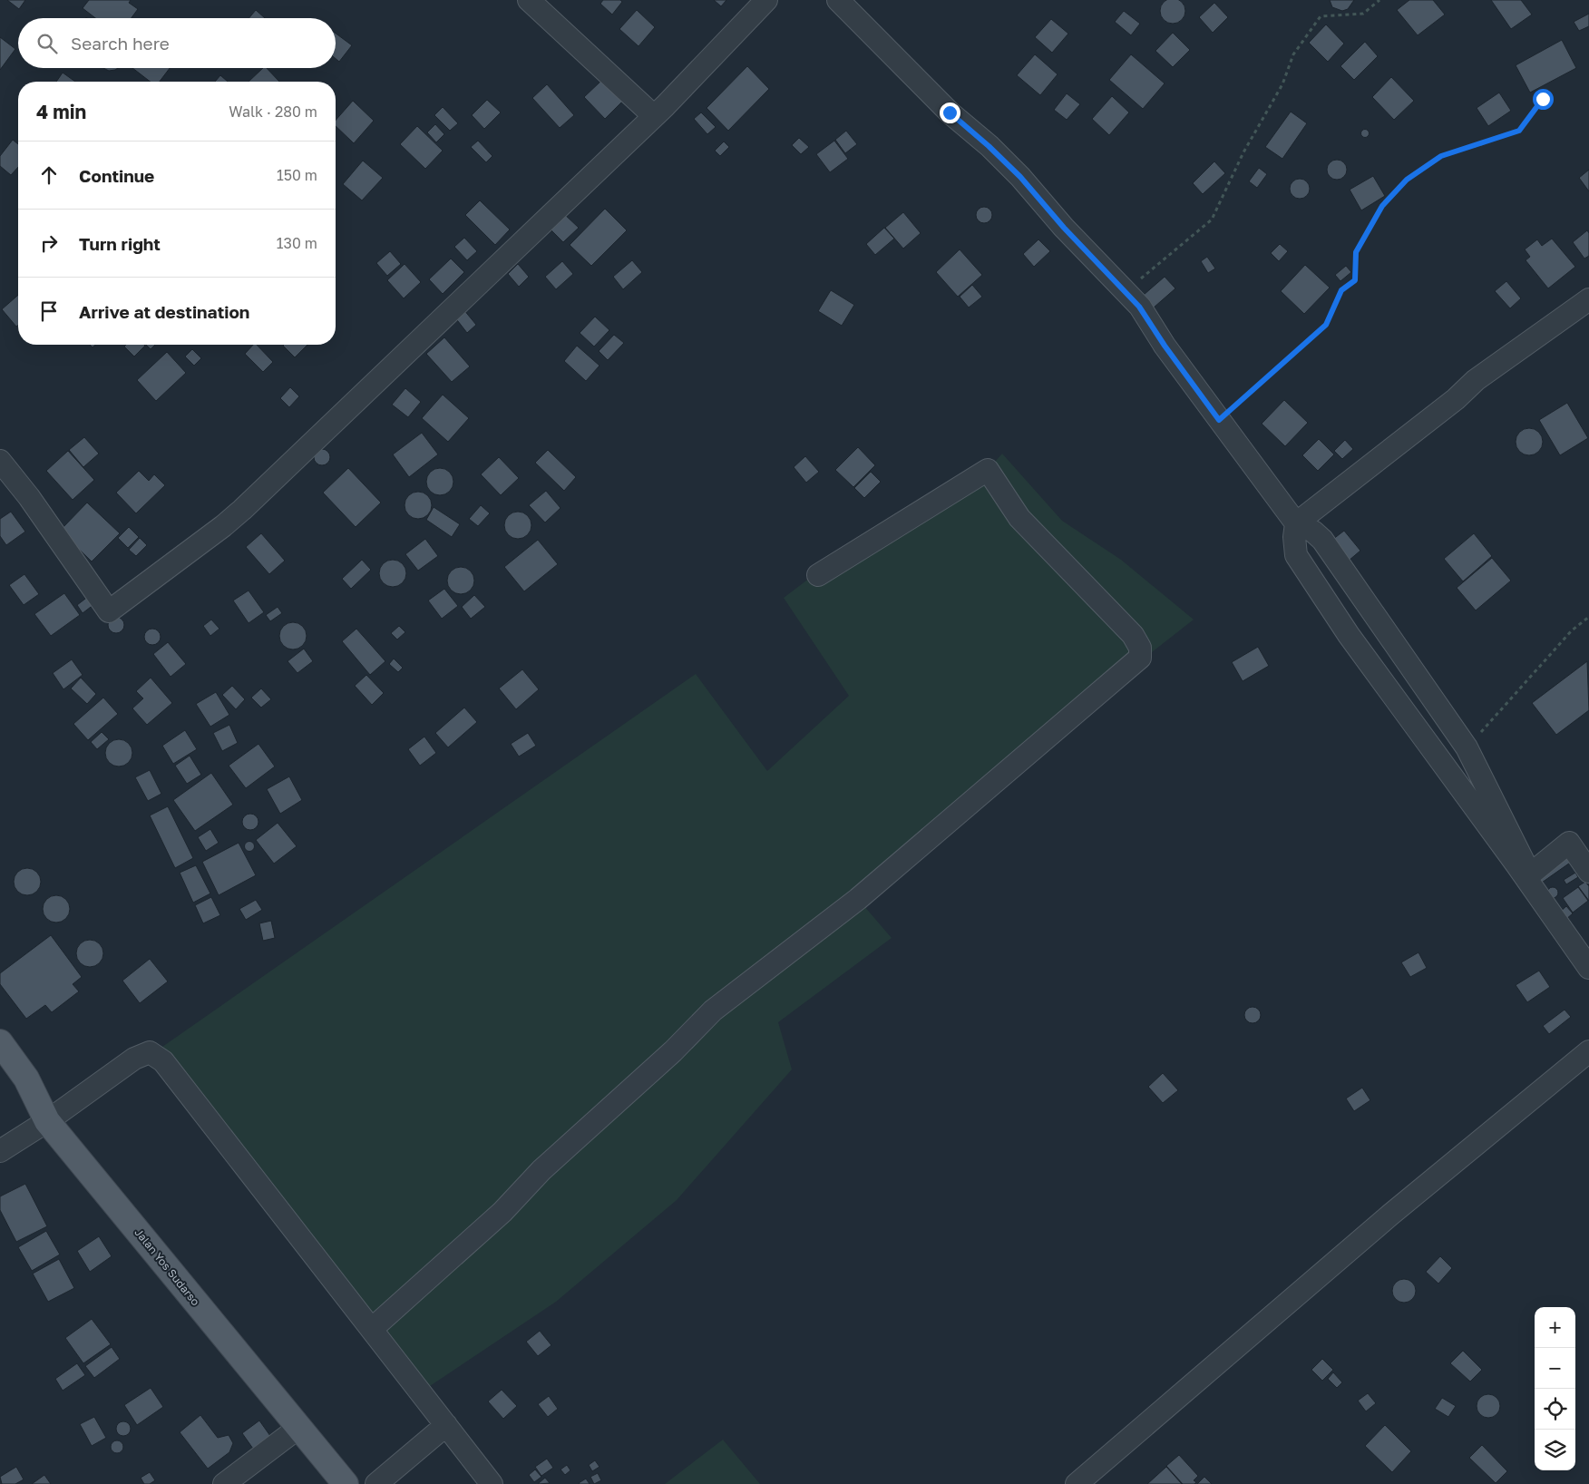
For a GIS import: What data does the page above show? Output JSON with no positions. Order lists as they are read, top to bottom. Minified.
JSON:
{"streets":{"main road":["Jalan Yos Sudarso"]},"page":{"search":"Search here","heading":["4 min","Walk · 280 m"],"list":[["Continue","150 m"],["Turn right","130 m"],"Arrive at destination"],"map_buttons":["+","−"]}}
